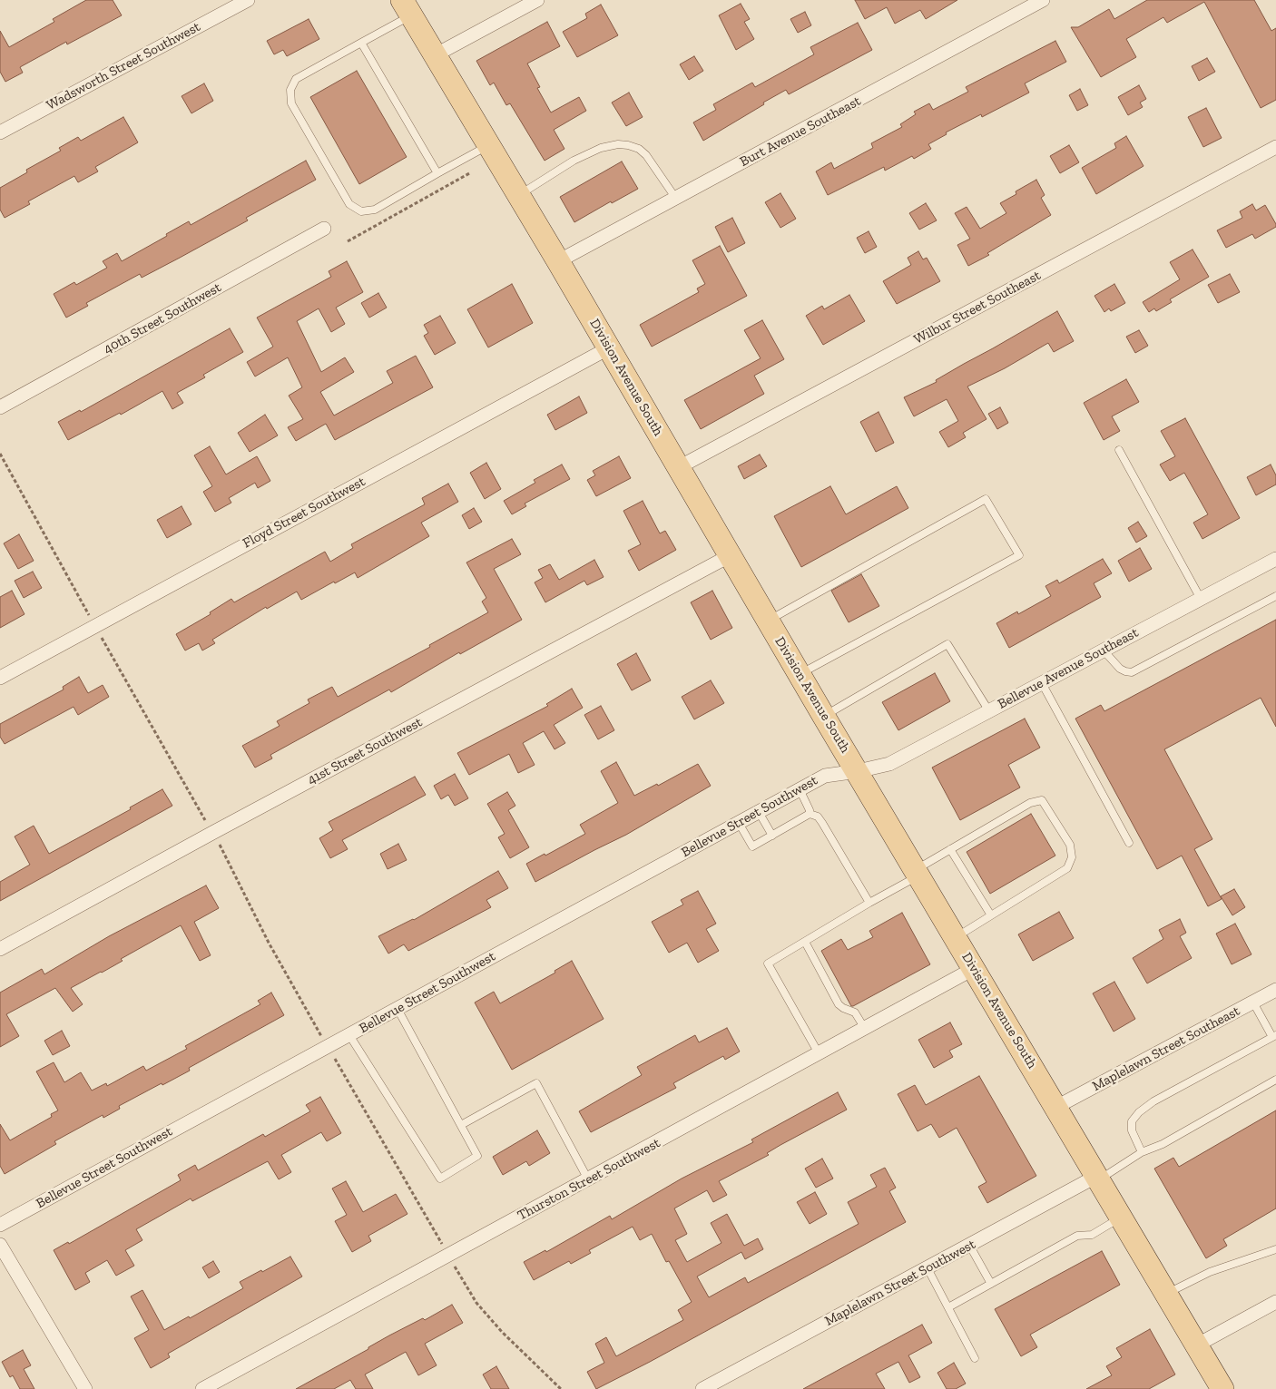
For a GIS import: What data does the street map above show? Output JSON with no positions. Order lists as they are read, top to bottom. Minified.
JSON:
{"streets":{"main road":["Division Avenue South"],"street":["Wadsworth Street Southwest","Burt Avenue Southeast","Wilbur Street Southeast","40th Street Southwest","Floyd Street Southwest","Bellevue Avenue Southeast","41st Street Southwest","Bellevue Street Southwest","Maplelawn Street Southeast","Thurston Street Southwest","Maplelawn Street Southwest"]},"crossings":[["Burt Avenue Southeast","Division Avenue South"],["Wilbur Street Southeast","Division Avenue South"],["Division Avenue South","Floyd Street Southwest"],["Division Avenue South","Bellevue Avenue Southeast"],["Division Avenue South","41st Street Southwest"],["Division Avenue South","Bellevue Street Southwest"],["Division Avenue South","Maplelawn Street Southeast"],["Division Avenue South","Thurston Street Southwest"],["Division Avenue South","Maplelawn Street Southwest"],["Bellevue Avenue Southeast","Bellevue Street Southwest"]]}
